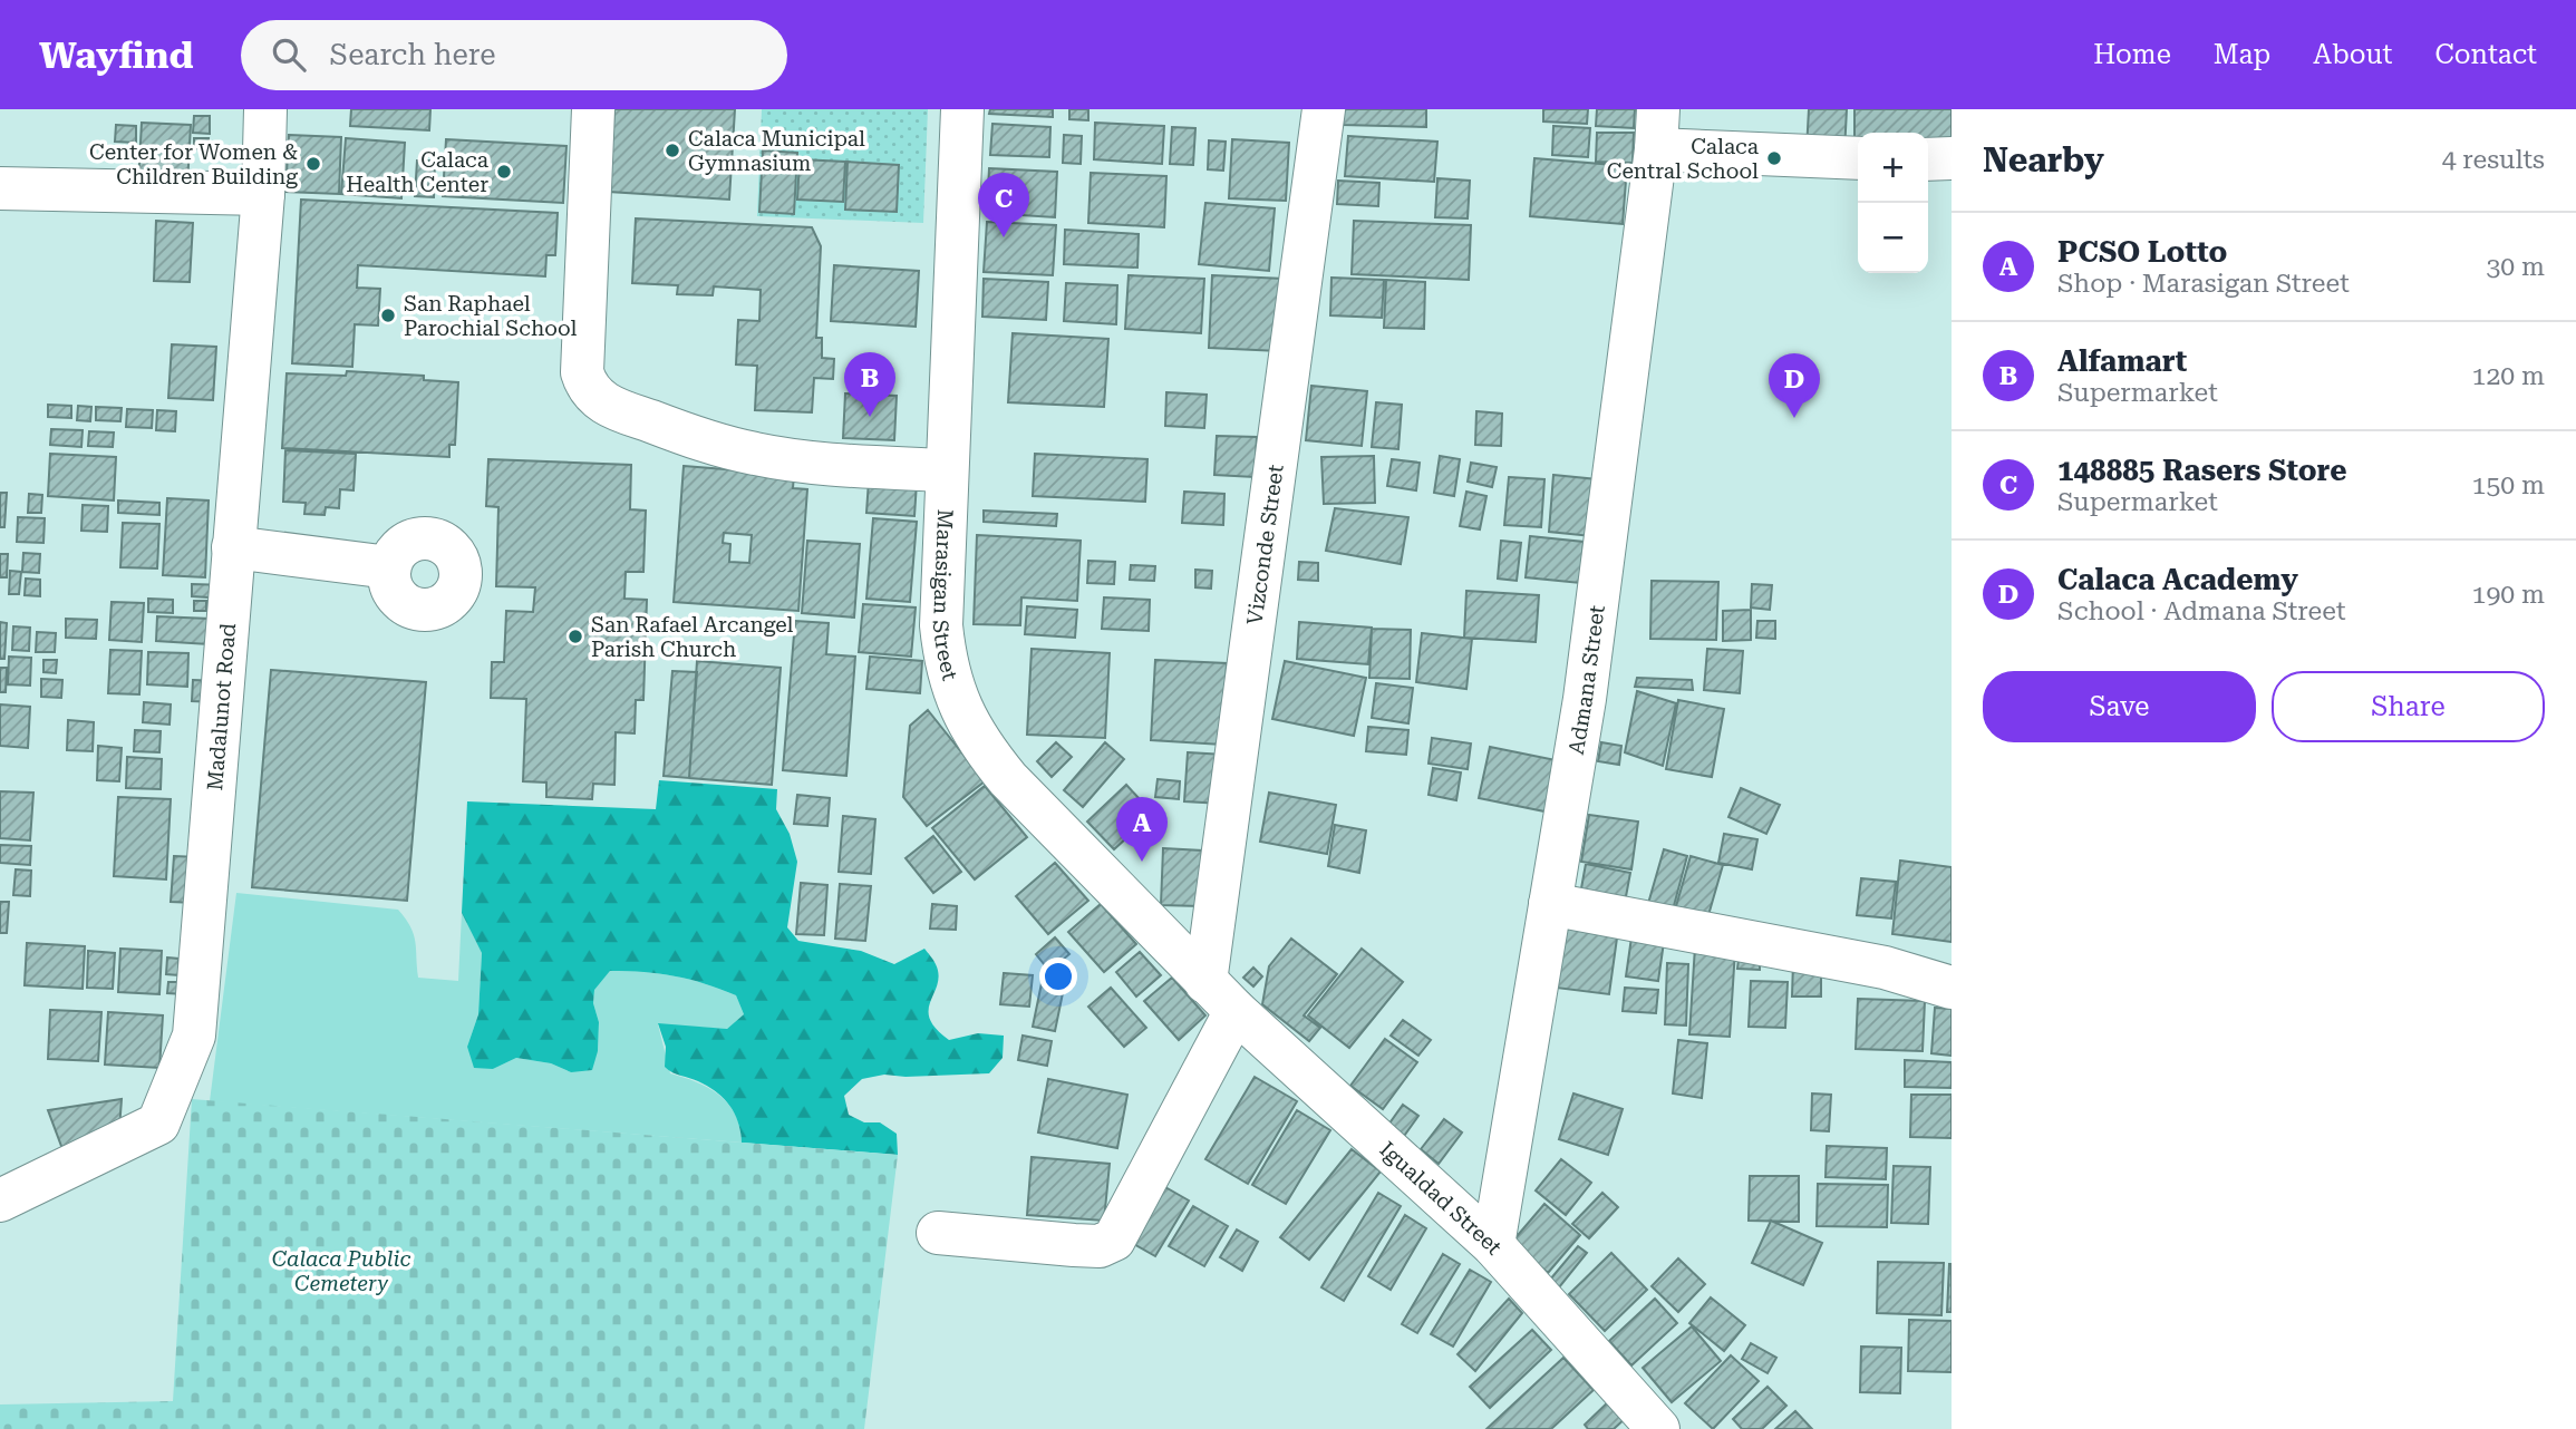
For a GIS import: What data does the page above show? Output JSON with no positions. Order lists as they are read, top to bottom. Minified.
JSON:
{"streets":{"street":["Vizconde Street","Marasigan Street","Admana Street","Madalunot Road","Igualdad Street"]},"crossings":[["Vizconde Street","Marasigan Street"],["Vizconde Street","Igualdad Street"],["Marasigan Street","Igualdad Street"],["Admana Street","Igualdad Street"]],"parks":["Calaca Public Cemetery"],"places":["Calaca Municipal Gymnasium","Calaca Central School","Center for Women & Children Building","Calaca Health Center","San Raphael Parochial School","San Rafael Arcangel Parish Church"],"page":{"header":"Wayfind","search":"Search here","nav":["Home","Map","About","Contact"],"heading":["Nearby","4 results"],"map_buttons":["+","−"],"pins":["C","B","D","A"],"list":[{"mark":"A","name":"PCSO Lotto","note":"Shop · Marasigan Street","value":"30 m"},{"mark":"B","name":"Alfamart","note":"Supermarket","value":"120 m"},{"mark":"C","name":"148885 Rasers Store","note":"Supermarket","value":"150 m"},{"mark":"D","name":"Calaca Academy","note":"School · Admana Street","value":"190 m"}],"buttons":["Save","Share"]}}
